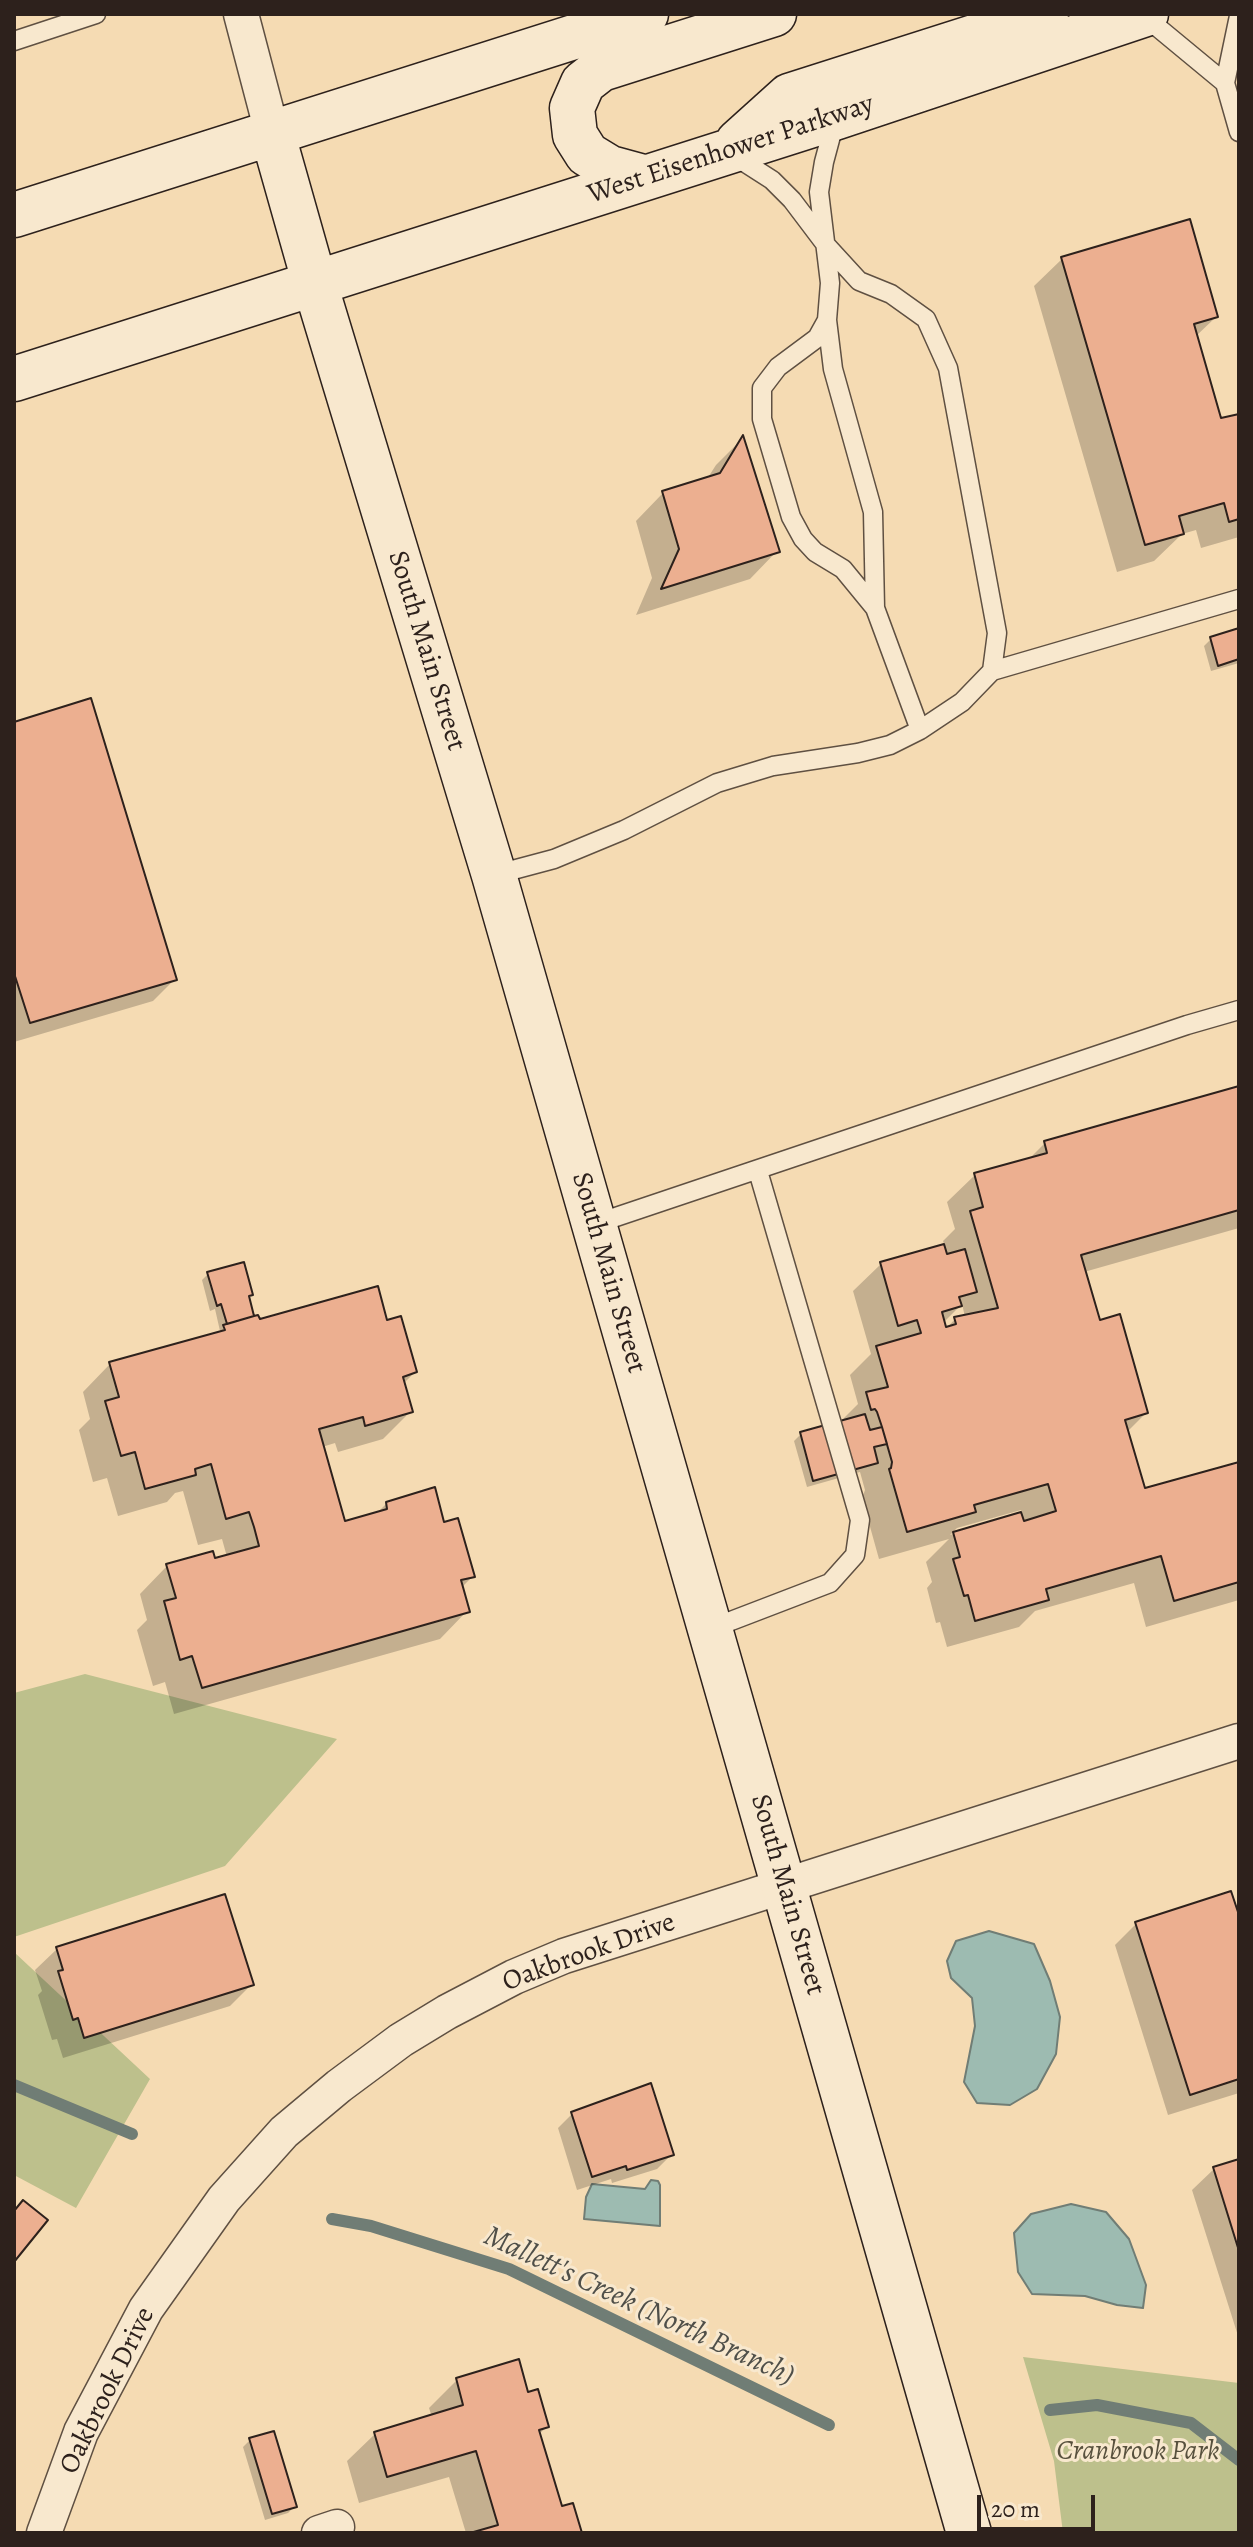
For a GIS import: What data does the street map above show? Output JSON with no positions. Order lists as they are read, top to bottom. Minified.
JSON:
{"streets":{"main road":["West Eisenhower Parkway","South Main Street"],"street":["Oakbrook Drive"]},"crossings":[["West Eisenhower Parkway","South Main Street"],["South Main Street","Oakbrook Drive"]],"water":["Mallett's Creek (North Branch)"],"parks":["Cranbrook Park"],"scale_bar":"20 m"}
